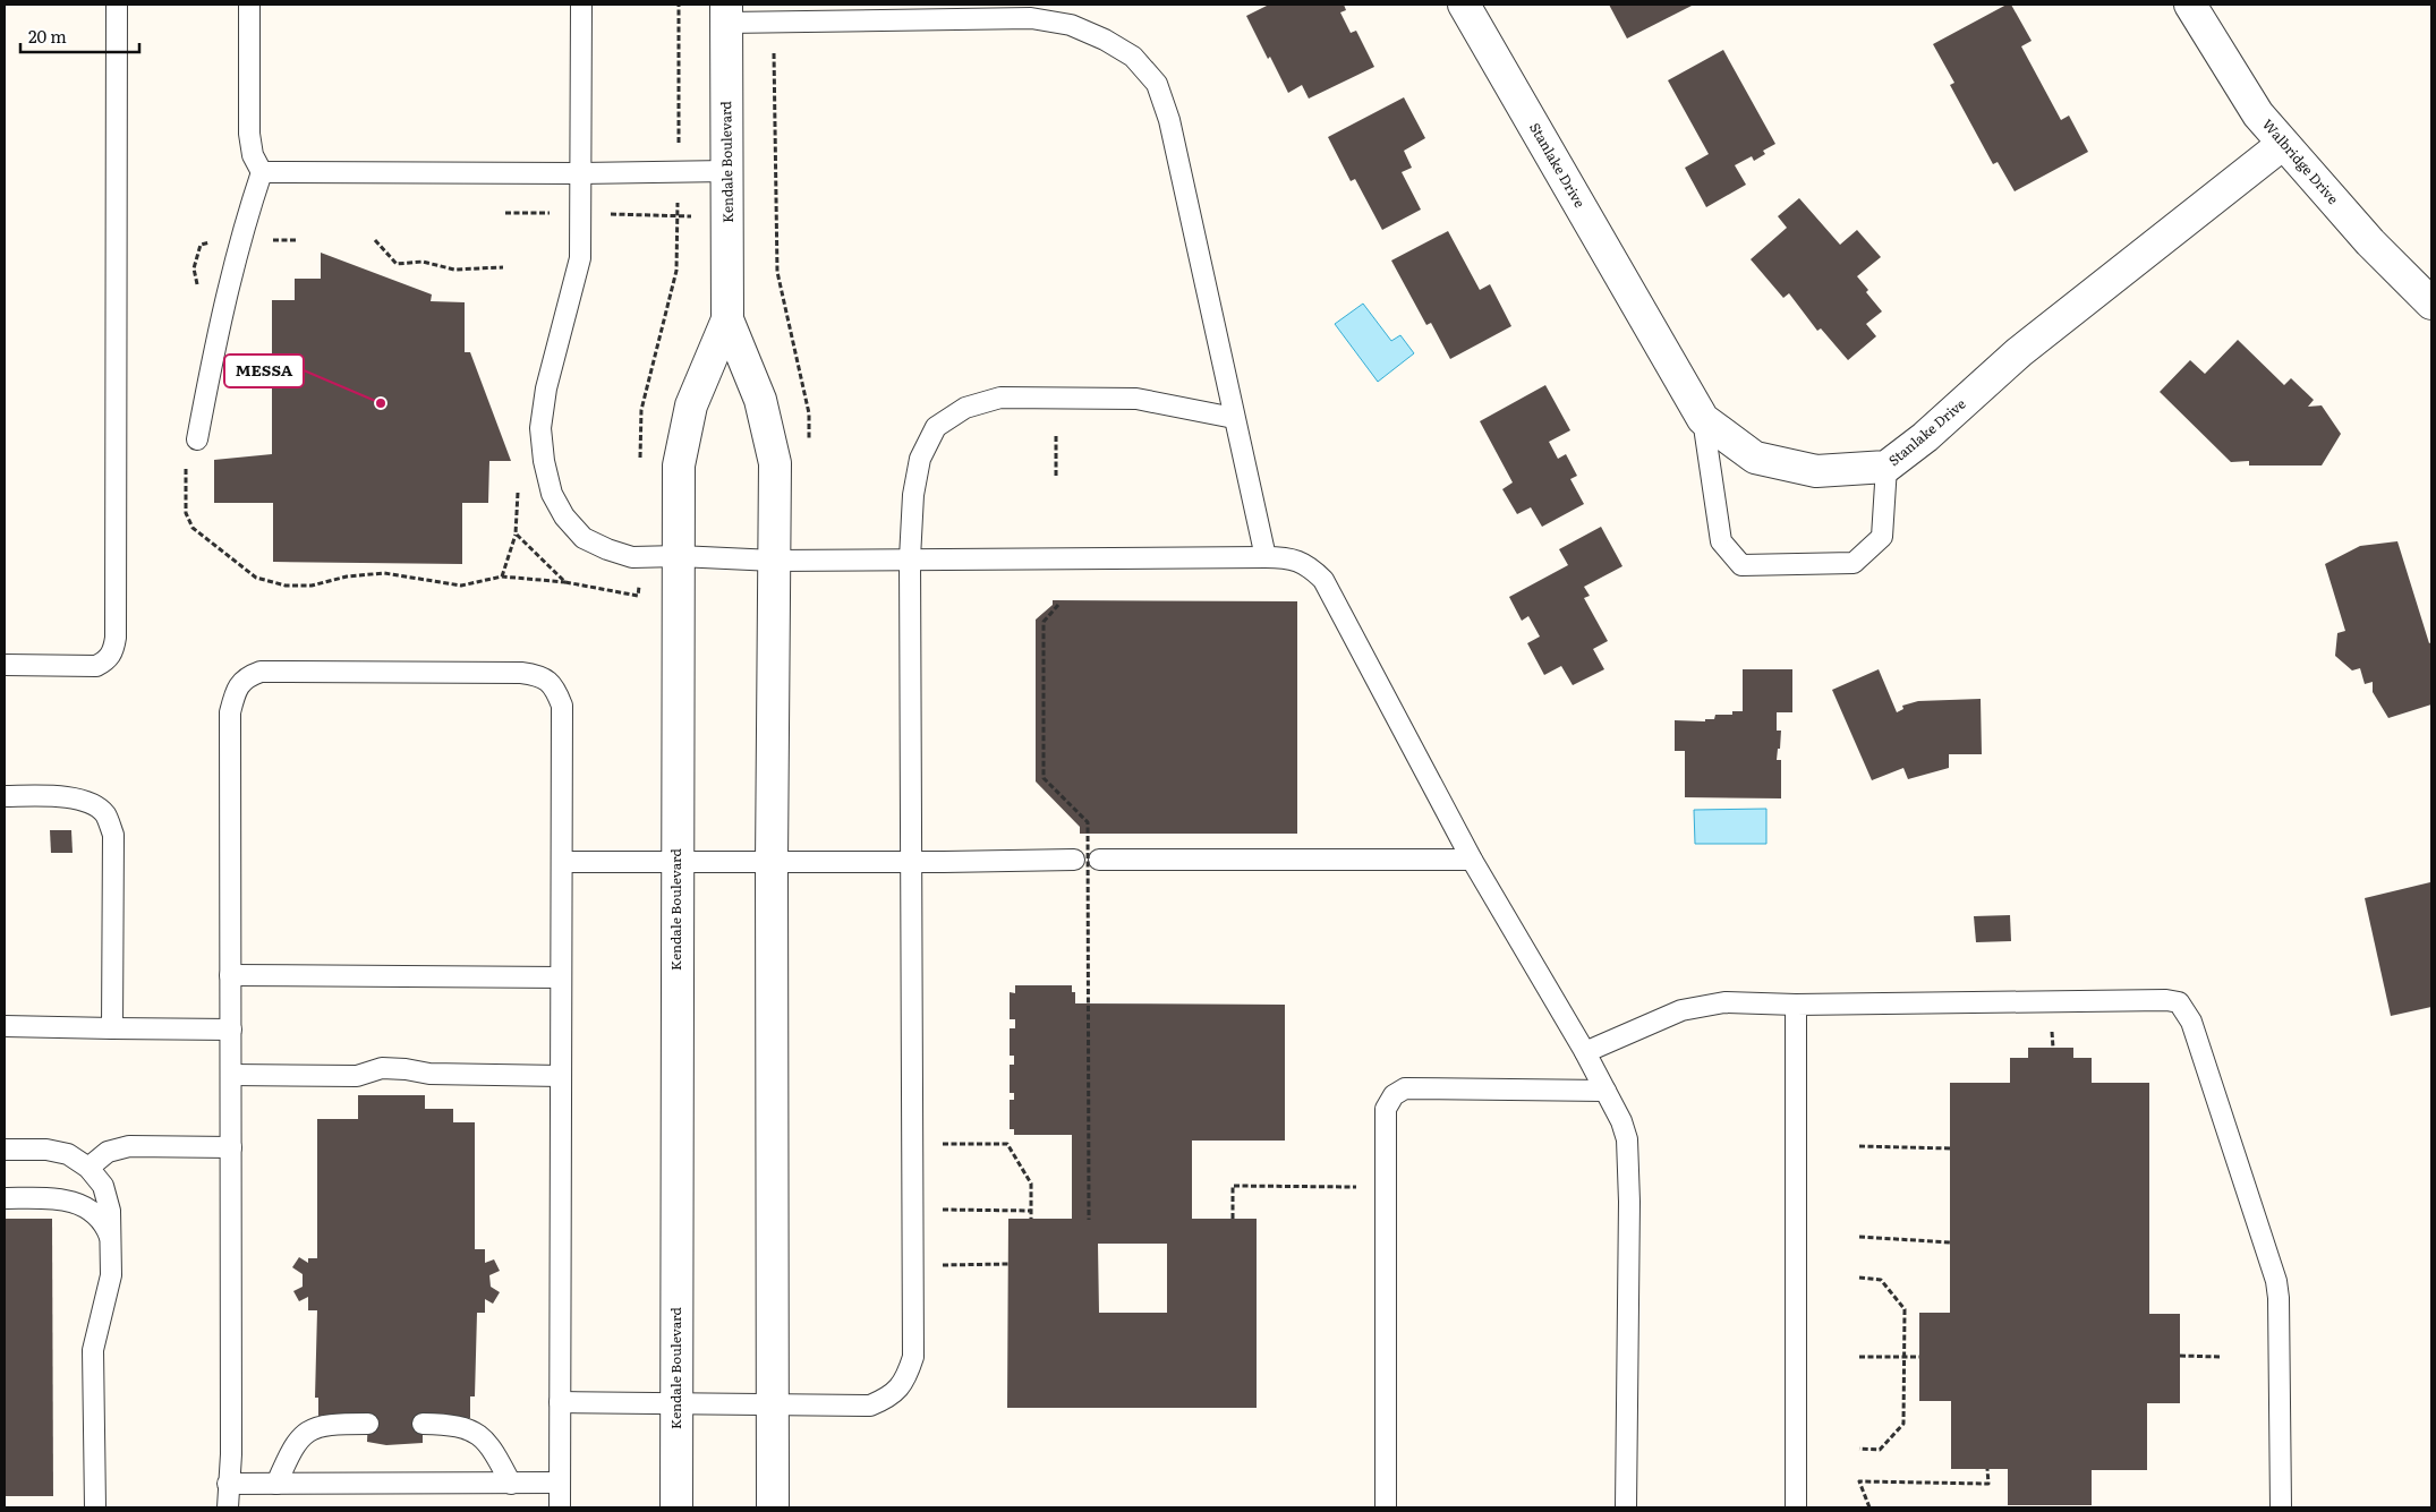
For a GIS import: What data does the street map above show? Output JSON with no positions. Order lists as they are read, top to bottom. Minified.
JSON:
{"streets":{"street":["Kendale Boulevard","Walbridge Drive","Stanlake Drive"]},"crossings":[["Walbridge Drive","Stanlake Drive"]],"places":["MESSA"],"scale_bar":"20 m"}
